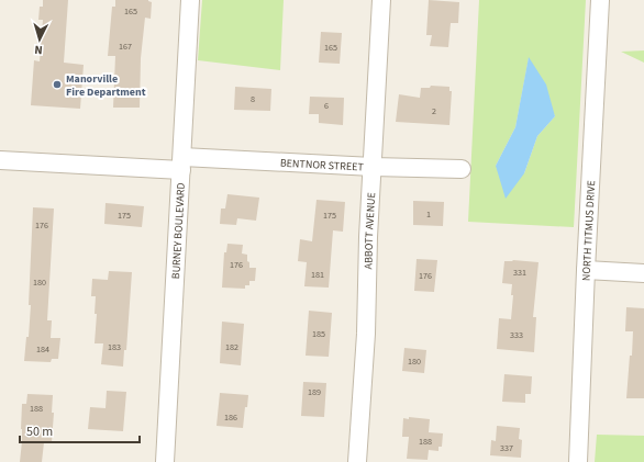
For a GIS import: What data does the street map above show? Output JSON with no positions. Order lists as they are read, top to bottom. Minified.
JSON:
{"streets":{"street":["BENTNOR STREET","NORTH TITMUS DRIVE","BURNEY BOULEVARD","ABBOTT AVENUE"]},"crossings":[["BENTNOR STREET","BURNEY BOULEVARD"],["BENTNOR STREET","ABBOTT AVENUE"]],"places":["Manorville Fire Department"],"house_numbers":["165","167","165","8","6","2","1","175","175","176","176","331","181","176","180","185","333","183","182","184","180","189","188","186","188","337"],"scale_bar":"50 m","north":"bottom"}
